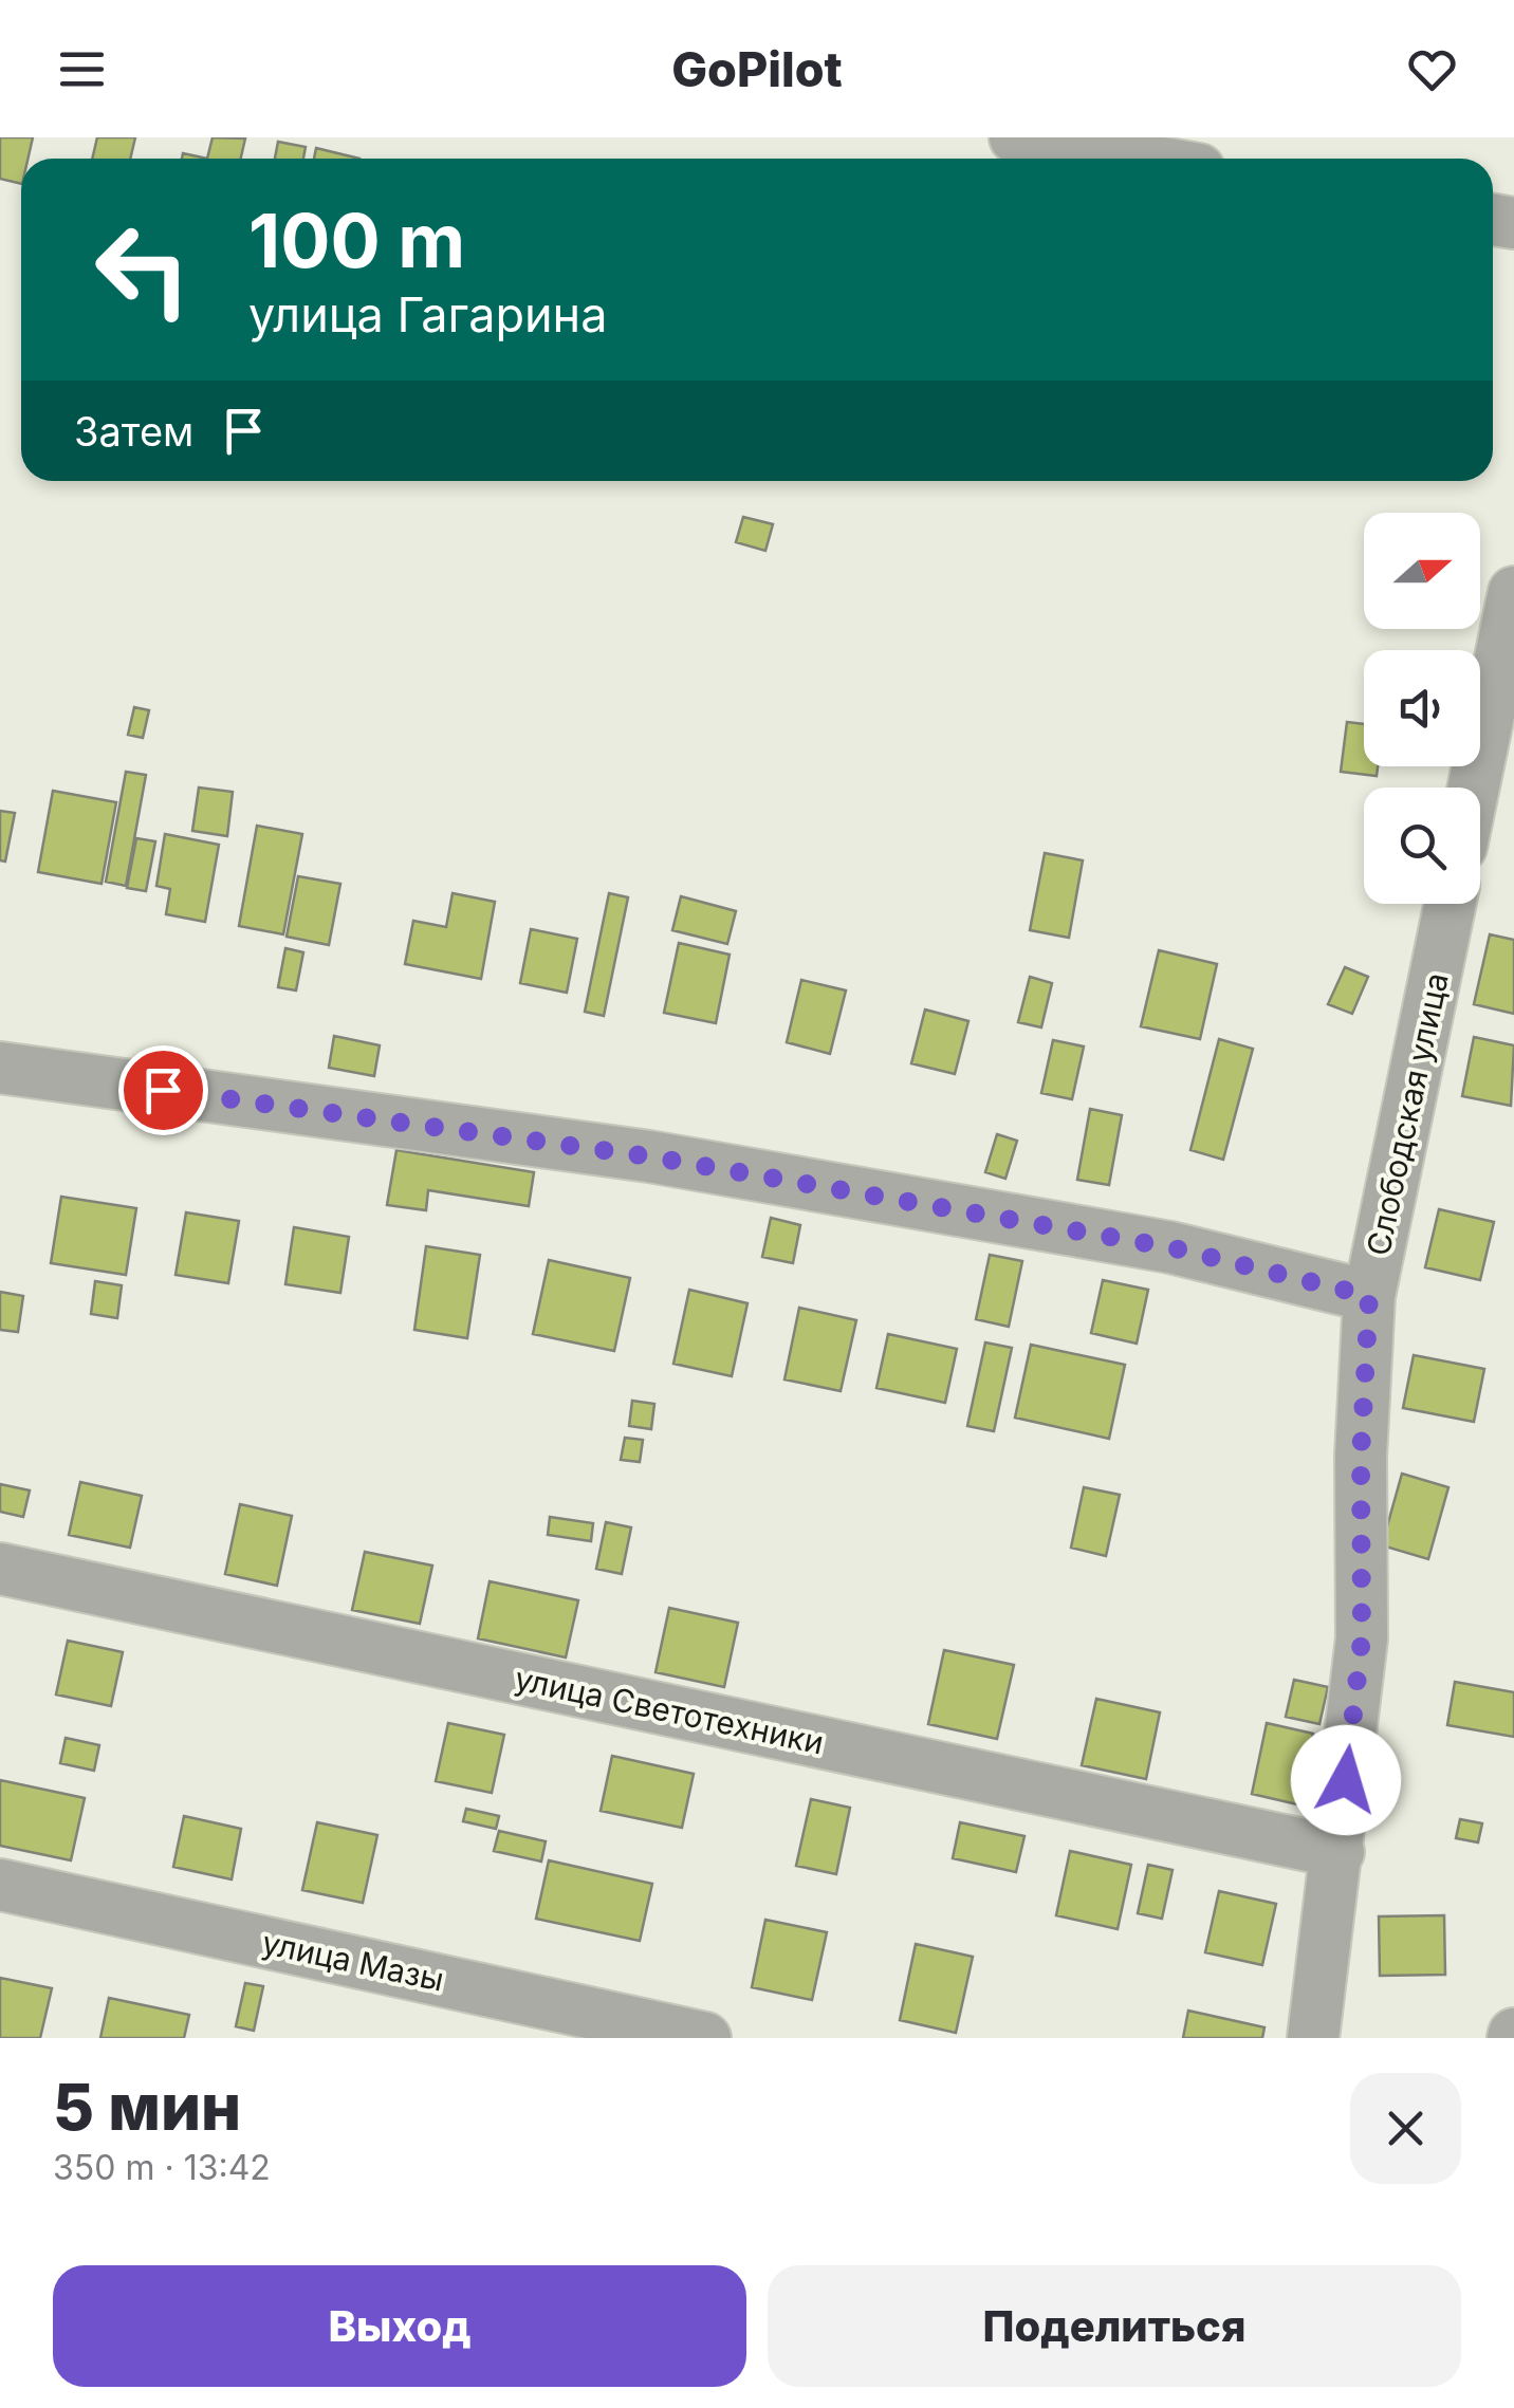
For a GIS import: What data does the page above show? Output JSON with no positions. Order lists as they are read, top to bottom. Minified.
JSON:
{"streets":{"street":["Слободская улица","улица Светотехники","улица Мазы"]},"crossings":[["Слободская улица","улица Светотехники"]],"north":"right","page":{"header":"GoPilot","turn":["100 m","улица Гагарина"],"then":"Затем","heading":["5 мин","350 m · 13:42"],"buttons":["Выход","Поделиться"]}}
